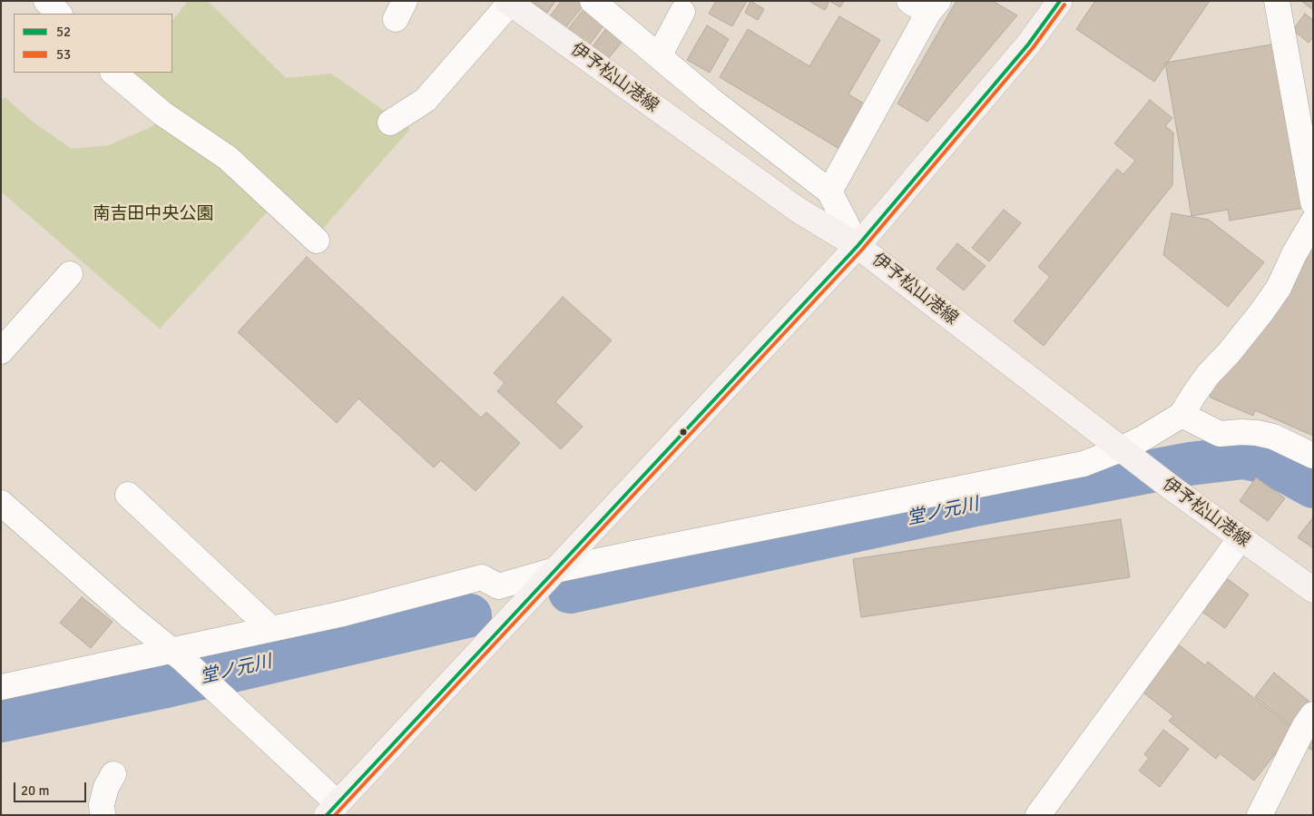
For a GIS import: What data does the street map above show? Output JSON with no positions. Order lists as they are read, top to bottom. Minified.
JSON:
{"streets":{"main road":["伊予松山港線"]},"water":["堂ノ元川"],"parks":["南吉田中央公園"],"lines":["transit line 52","transit line 53"],"legend":["52","53"],"scale_bar":"20 m"}
